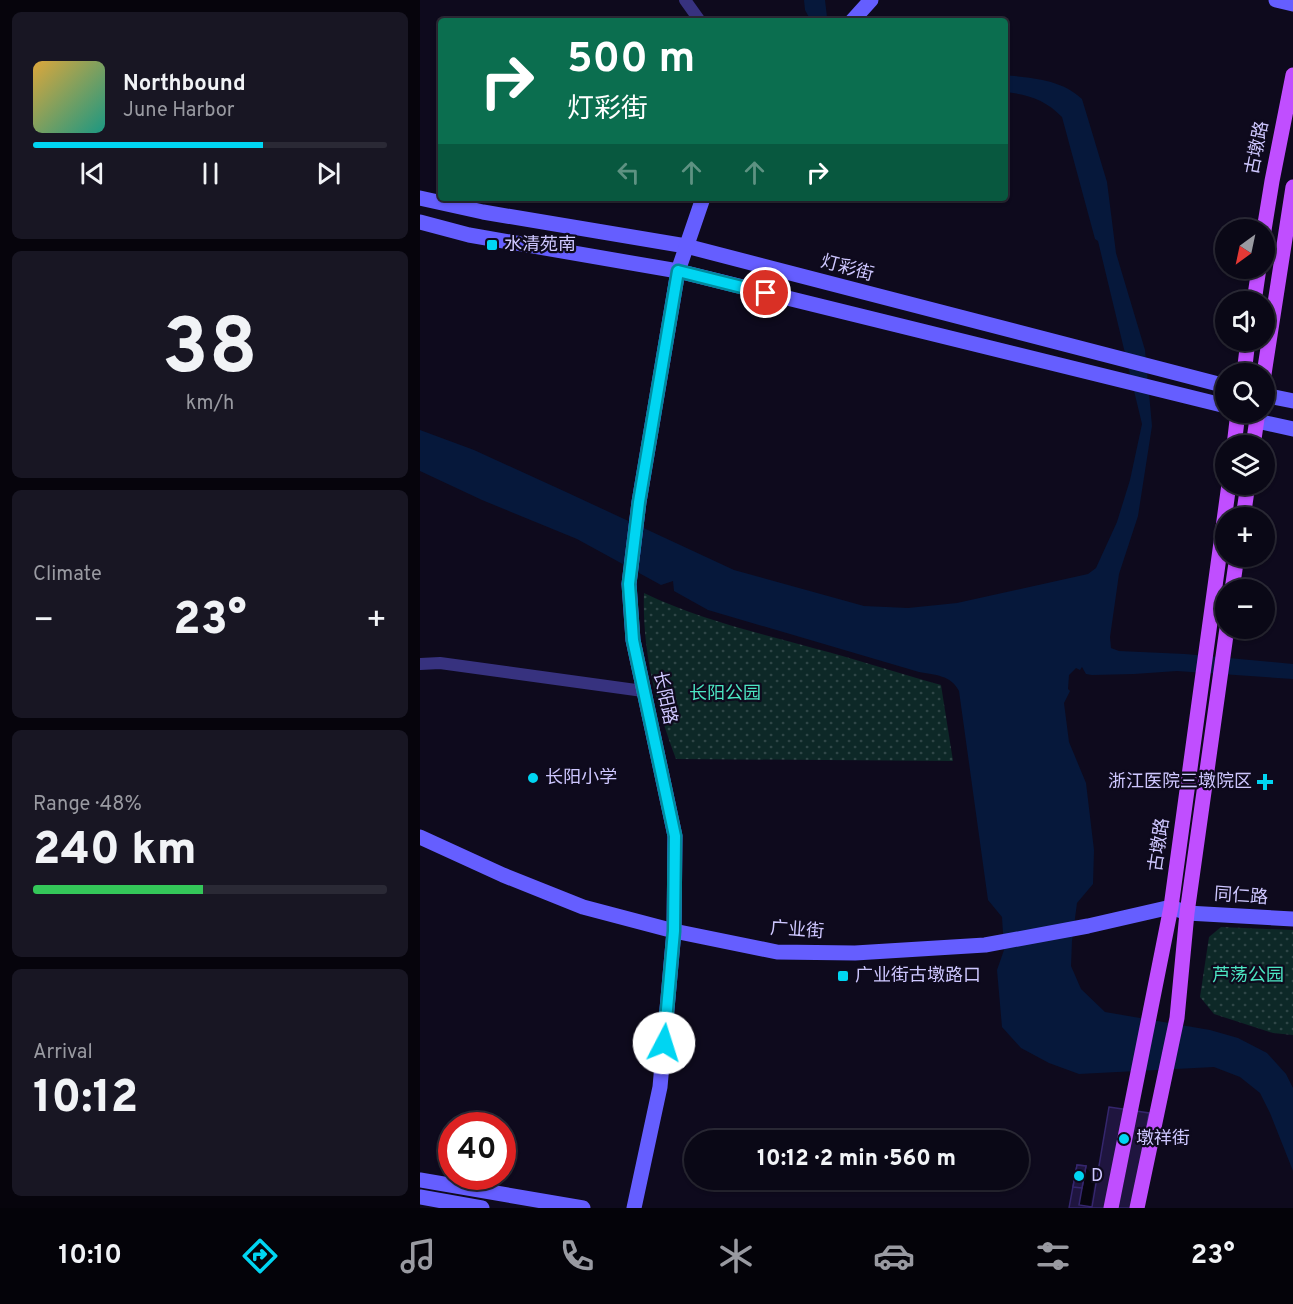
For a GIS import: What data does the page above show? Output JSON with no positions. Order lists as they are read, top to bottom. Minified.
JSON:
{"streets":{"main road":["古墩路"],"street":["灯彩街","长阳路","同仁路","广业街"]},"crossings":[["古墩路","同仁路"],["古墩路","广业街"],["灯彩街","长阳路"],["长阳路","广业街"],["同仁路","广业街"]],"parks":["长阳公园","芦荡公园"],"places":{"transit":["水清苑南","广业街古墩路口"],"other":["长阳小学","墩祥街","D"],"health":["浙江医院三墩院区"]},"north":"bottom left","page":{"turn":["500 m","灯彩街"],"song":["Northbound","June Harbor"],"map_buttons":["+","−"],"tile":[["38","km/h"],"Climate",["Range · 48%","240 km"],["Arrival","10:12"]],"heat":["−","23°","+"],"limit":"40","trip":"10:12 · 2 min · 560 m","tabs":["10:10","23°"]}}
